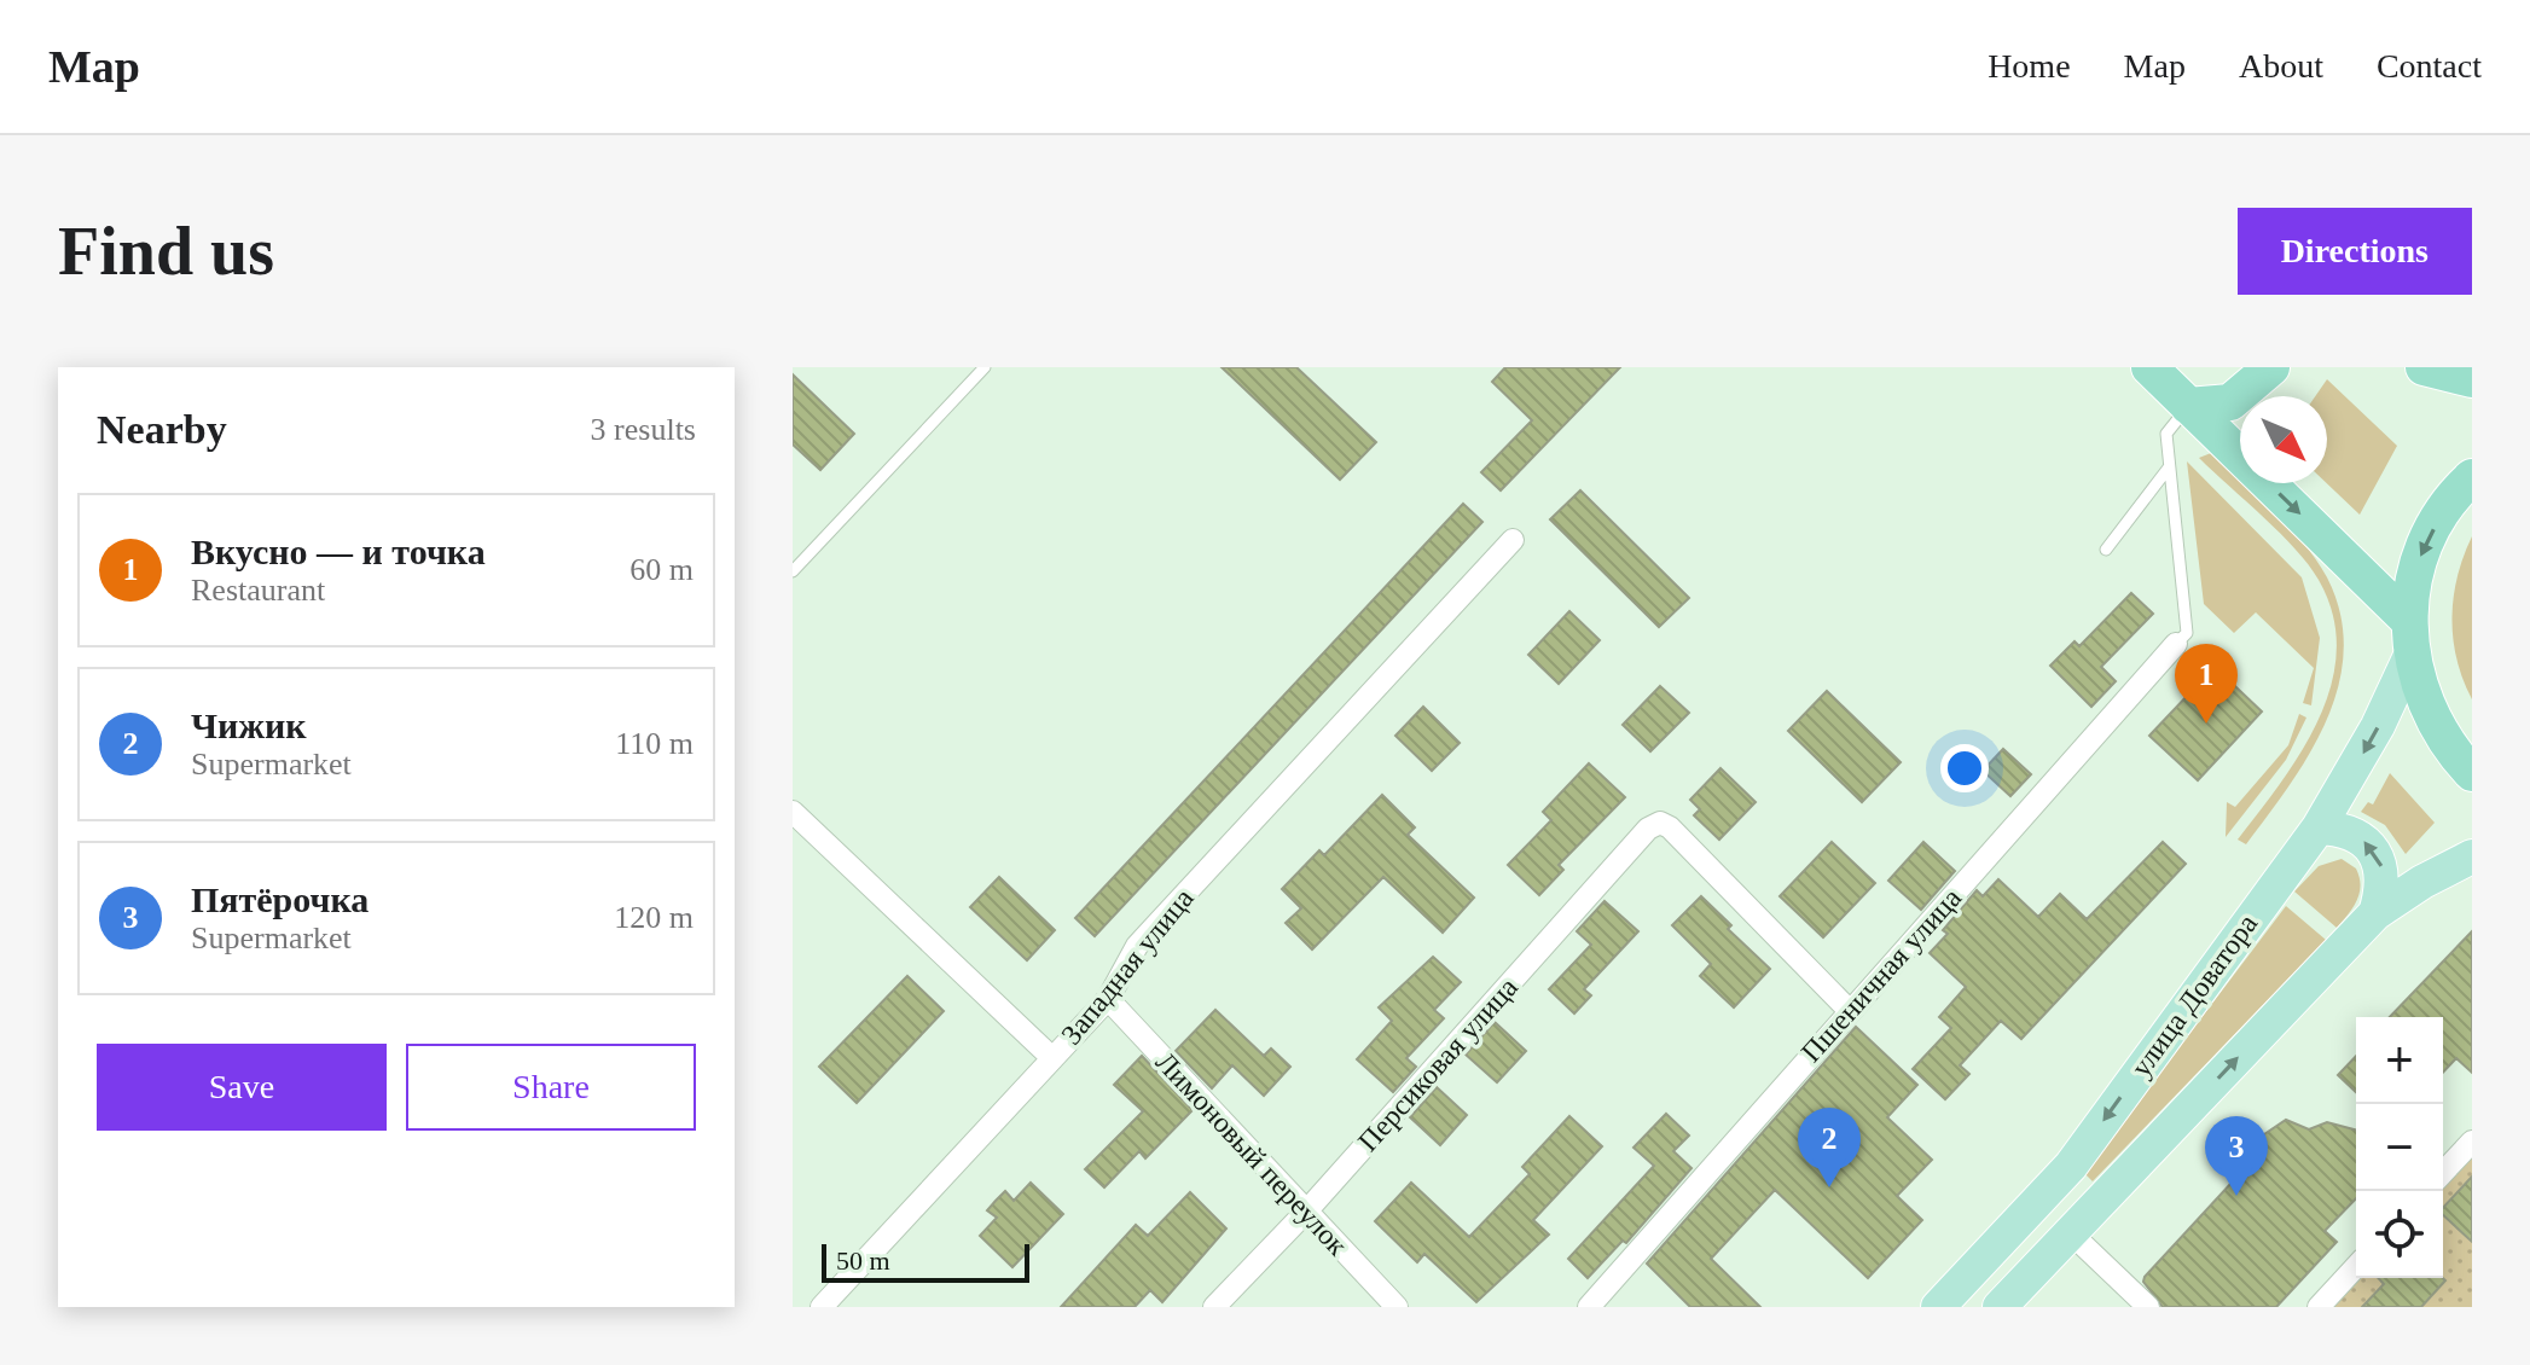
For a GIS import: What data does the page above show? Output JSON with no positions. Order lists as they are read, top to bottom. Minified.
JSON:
{"streets":{"main road":["улица Доватора"],"street":["Западная улица","Пшеничная улица","Персиковая улица","Лимоновый переулок"]},"crossings":[["Западная улица","Лимоновый переулок"],["Пшеничная улица","Персиковая улица"],["Персиковая улица","Лимоновый переулок"]],"scale_bar":"50 m","north":"bottom right","page":{"header":"Map","nav":["Home","Map","About","Contact"],"buttons":["Directions",["Save","Share"]],"title":"Find us","heading":["Nearby","3 results"],"list":[{"mark":"1","name":"Вкусно — и точка","note":"Restaurant","value":"60 m"},{"mark":"2","name":"Чижик","note":"Supermarket","value":"110 m"},{"mark":"3","name":"Пятёрочка","note":"Supermarket","value":"120 m"}],"pins":["1","2","3"],"map_buttons":["+","−"],"scale":"50 m"}}
